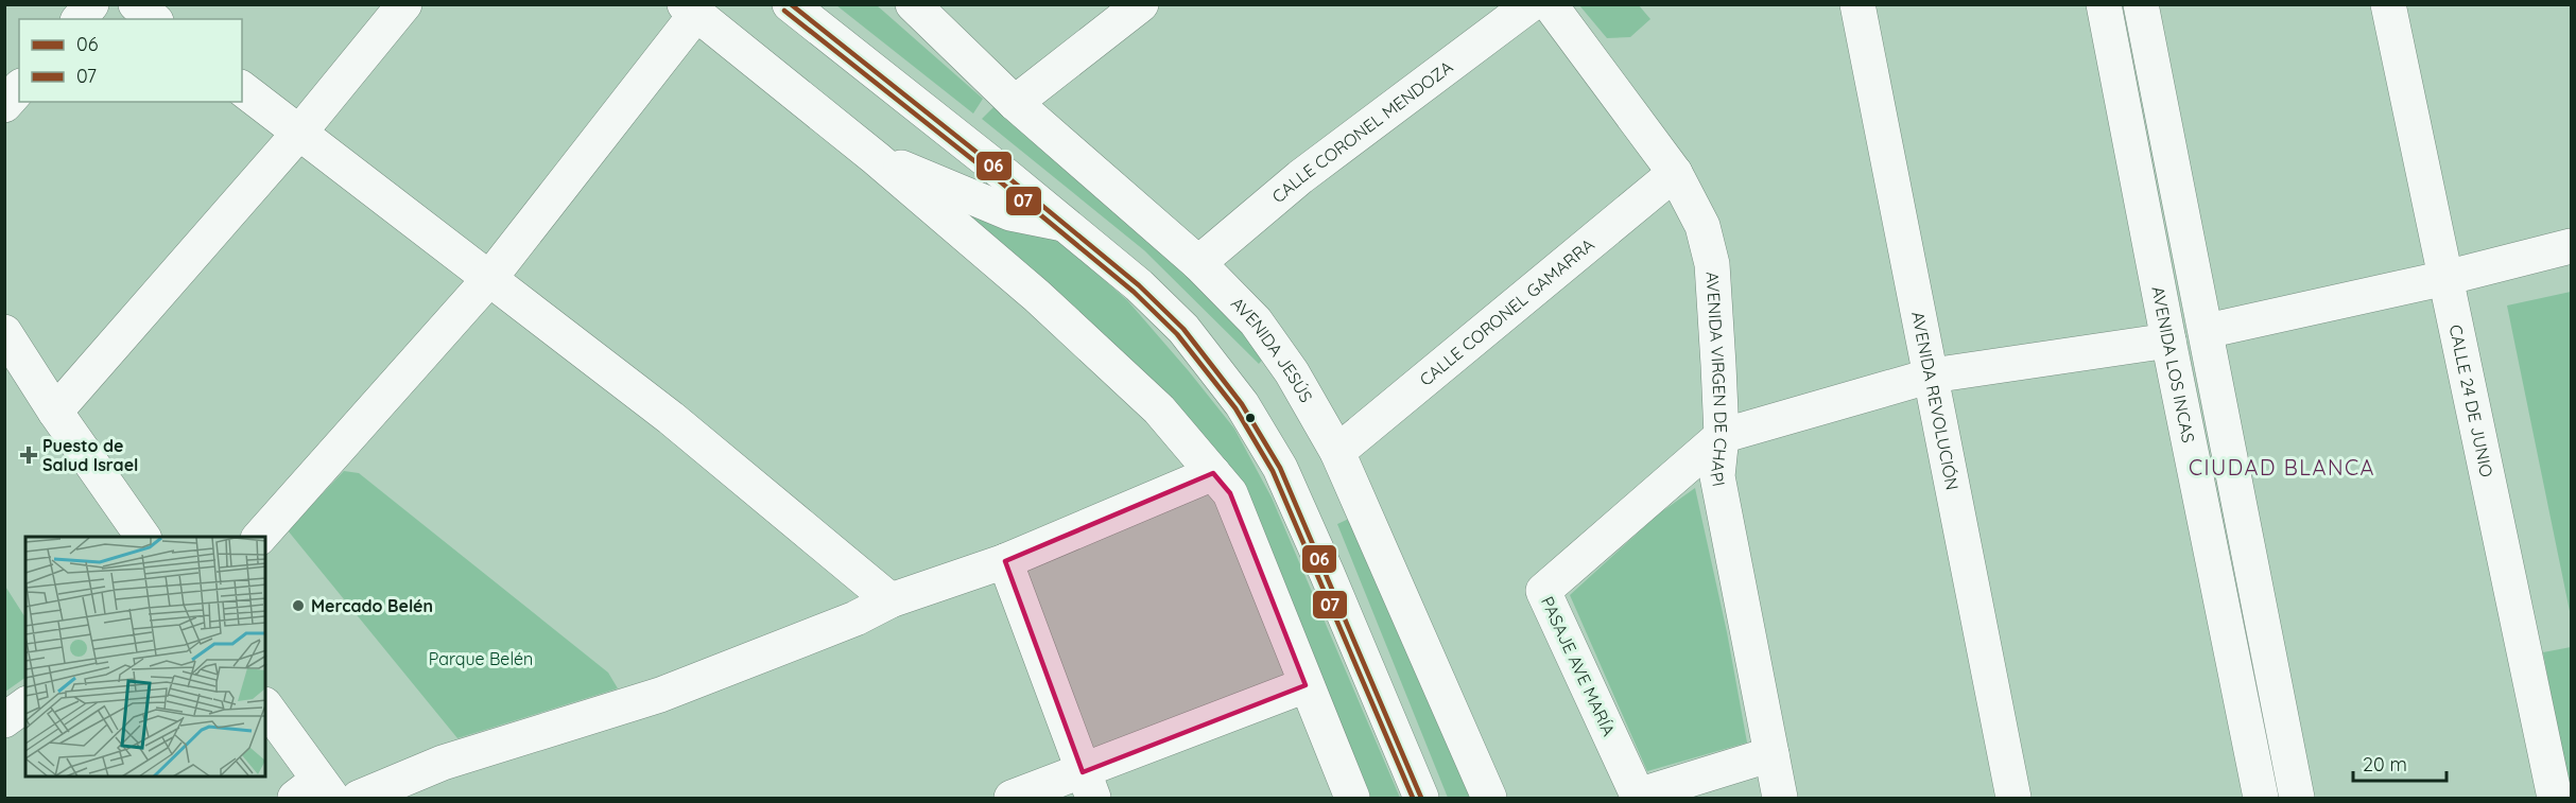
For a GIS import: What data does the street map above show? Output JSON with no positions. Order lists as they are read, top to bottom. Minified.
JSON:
{"streets":{"street":["CALLE CORONEL MENDOZA","CALLE CORONEL GAMARRA","AVENIDA JESÚS","AVENIDA LOS INCAS","AVENIDA VIRGEN DE CHAPI","AVENIDA REVOLUCIÓN","CALLE 24 DE JUNIO","PASAJE AVE MARÍA"]},"crossings":[["CALLE CORONEL MENDOZA","AVENIDA JESÚS"],["CALLE CORONEL GAMARRA","AVENIDA JESÚS"],["CALLE CORONEL GAMARRA","AVENIDA VIRGEN DE CHAPI"],["AVENIDA VIRGEN DE CHAPI","PASAJE AVE MARÍA"]],"districts":["CIUDAD BLANCA"],"parks":["Parque Belén"],"places":{"health":["Puesto de Salud Israel"],"other":["Mercado Belén"]},"lines":["transit line 06","transit line 07"],"legend":["06","07"],"scale_bar":"20 m"}
